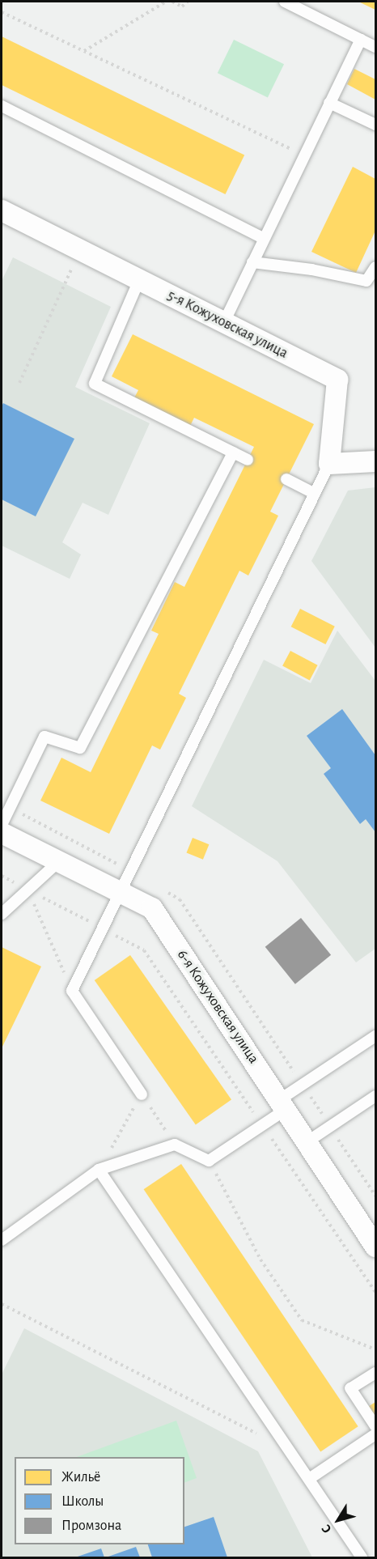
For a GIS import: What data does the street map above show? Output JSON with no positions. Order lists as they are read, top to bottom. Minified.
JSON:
{"streets":{"street":["5-я Кожуховская улица","6-я Кожуховская улица"]},"legend":["Жильё","Школы","Промзона"],"north":"bottom left"}
